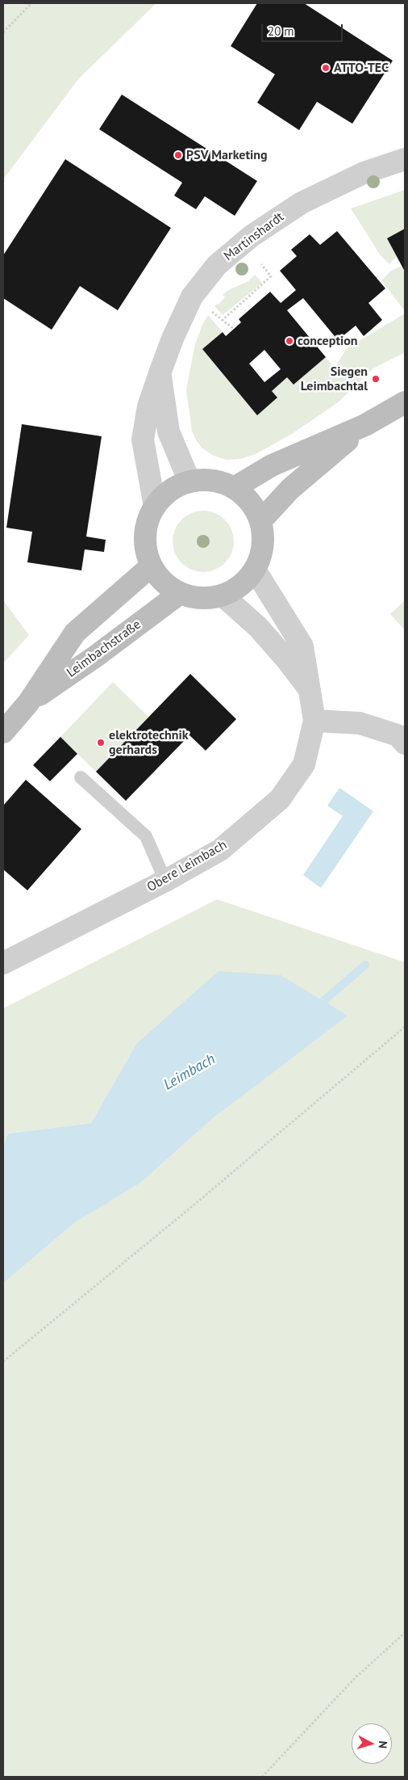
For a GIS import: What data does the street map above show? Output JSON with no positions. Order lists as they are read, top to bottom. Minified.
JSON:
{"streets":{"main road":["Leimbachstraße"],"street":["Martinshardt","Obere Leimbach"]},"crossings":[["Martinshardt","Leimbachstraße"],["Martinshardt","Obere Leimbach"],["Leimbachstraße","Obere Leimbach"]],"water":["Leimbach"],"places":["ATTO-TEC","PSV Marketing","conception","Siegen Leimbachtal","elektrotechnik gerhards"],"scale_bar":"20 m","north":"right"}
